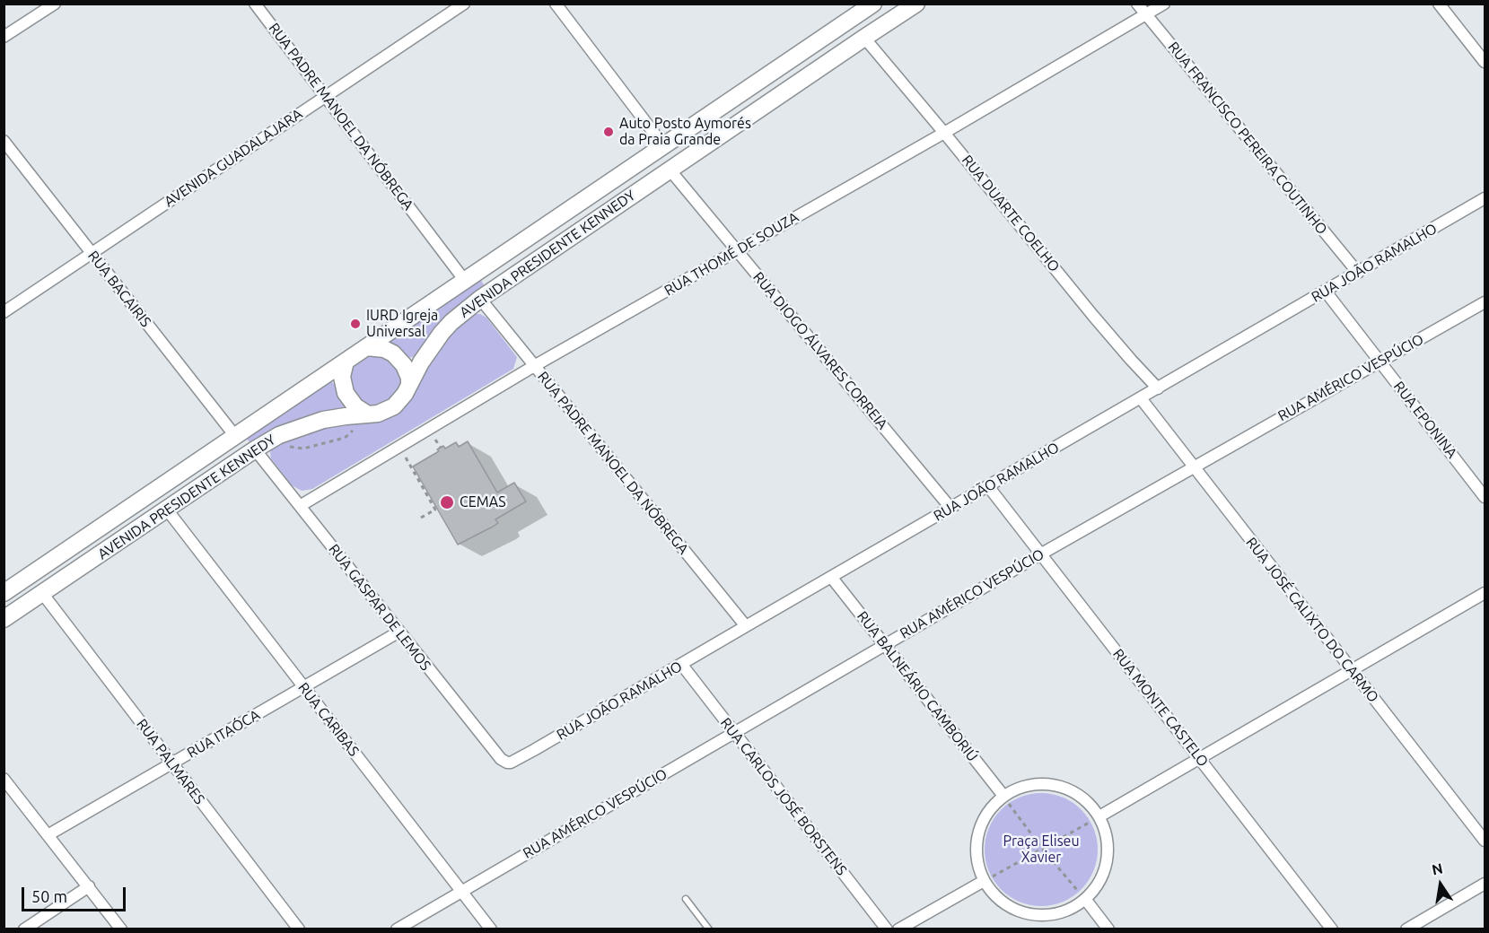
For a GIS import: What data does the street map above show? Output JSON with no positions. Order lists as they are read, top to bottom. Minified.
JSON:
{"streets":{"main road":["AVENIDA PRESIDENTE KENNEDY"],"street":["RUA PADRE MANOEL DA NÓBREGA","RUA FRANCISCO PEREIRA COUTINHO","AVENIDA GUADALAJARA","RUA DUARTE COELHO","RUA THOMÉ DE SOUZA","RUA JOÃO RAMALHO","RUA BACAIRIS","RUA DIOGO ÁLVARES CORREIA","RUA AMÉRICO VESPÚCIO","RUA EPONINA","RUA GASPAR DE LEMOS","RUA JOSÉ CALIXTO DO CARMO","RUA BALNEÁRIO CAMBORIÚ","RUA MONTE CASTELO","RUA CARIBAS","RUA ITAÓCA","RUA PALMARES","RUA CARLOS JOSÉ BORSTENS"]},"crossings":[["RUA PADRE MANOEL DA NÓBREGA","AVENIDA GUADALAJARA"],["RUA PADRE MANOEL DA NÓBREGA","AVENIDA PRESIDENTE KENNEDY"],["RUA PADRE MANOEL DA NÓBREGA","RUA THOMÉ DE SOUZA"],["RUA PADRE MANOEL DA NÓBREGA","RUA JOÃO RAMALHO"],["RUA FRANCISCO PEREIRA COUTINHO","RUA THOMÉ DE SOUZA"],["RUA FRANCISCO PEREIRA COUTINHO","RUA JOÃO RAMALHO"],["AVENIDA GUADALAJARA","RUA BACAIRIS"],["RUA DUARTE COELHO","AVENIDA PRESIDENTE KENNEDY"],["RUA DUARTE COELHO","RUA THOMÉ DE SOUZA"],["RUA DUARTE COELHO","RUA JOÃO RAMALHO"],["AVENIDA PRESIDENTE KENNEDY","RUA BACAIRIS"],["AVENIDA PRESIDENTE KENNEDY","RUA DIOGO ÁLVARES CORREIA"],["AVENIDA PRESIDENTE KENNEDY","RUA GASPAR DE LEMOS"],["AVENIDA PRESIDENTE KENNEDY","RUA CARIBAS"],["AVENIDA PRESIDENTE KENNEDY","RUA PALMARES"],["RUA THOMÉ DE SOUZA","RUA DIOGO ÁLVARES CORREIA"],["RUA THOMÉ DE SOUZA","RUA GASPAR DE LEMOS"],["RUA JOÃO RAMALHO","RUA DIOGO ÁLVARES CORREIA"],["RUA JOÃO RAMALHO","RUA EPONINA"],["RUA JOÃO RAMALHO","RUA GASPAR DE LEMOS"],["RUA JOÃO RAMALHO","RUA JOSÉ CALIXTO DO CARMO"],["RUA JOÃO RAMALHO","RUA BALNEÁRIO CAMBORIÚ"],["RUA JOÃO RAMALHO","RUA MONTE CASTELO"],["RUA JOÃO RAMALHO","RUA CARLOS JOSÉ BORSTENS"],["RUA AMÉRICO VESPÚCIO","RUA EPONINA"],["RUA AMÉRICO VESPÚCIO","RUA JOSÉ CALIXTO DO CARMO"],["RUA AMÉRICO VESPÚCIO","RUA BALNEÁRIO CAMBORIÚ"],["RUA AMÉRICO VESPÚCIO","RUA MONTE CASTELO"],["RUA AMÉRICO VESPÚCIO","RUA CARIBAS"],["RUA AMÉRICO VESPÚCIO","RUA CARLOS JOSÉ BORSTENS"],["RUA GASPAR DE LEMOS","RUA ITAÓCA"],["RUA CARIBAS","RUA ITAÓCA"],["RUA ITAÓCA","RUA PALMARES"]],"parks":["Praça Eliseu Xavier"],"places":["Auto Posto Aymorés da Praia Grande","IURD Igreja Universal","CEMAS"],"scale_bar":"50 m","north":"top"}
